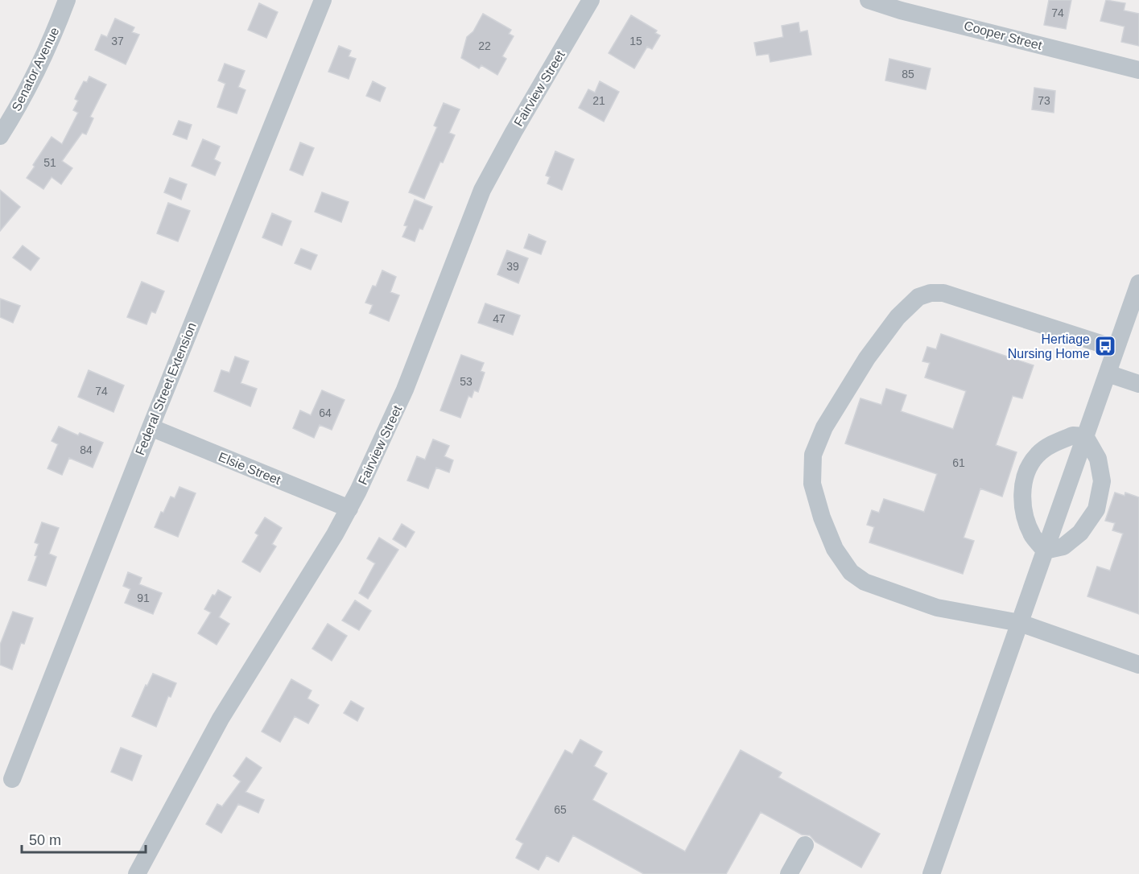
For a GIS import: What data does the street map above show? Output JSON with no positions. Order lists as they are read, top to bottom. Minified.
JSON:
{"streets":{"street":["Cooper Street","Senator Avenue","Fairview Street","Federal Street Extension","Elsie Street"]},"crossings":[["Fairview Street","Elsie Street"],["Federal Street Extension","Elsie Street"]],"places":{"bus stop":["Hertiage Nursing Home"]},"house_numbers":["74","37","15","22","85","21","73","51","39","47","53","74","64","84","61","91","65"],"scale_bar":"50 m"}
